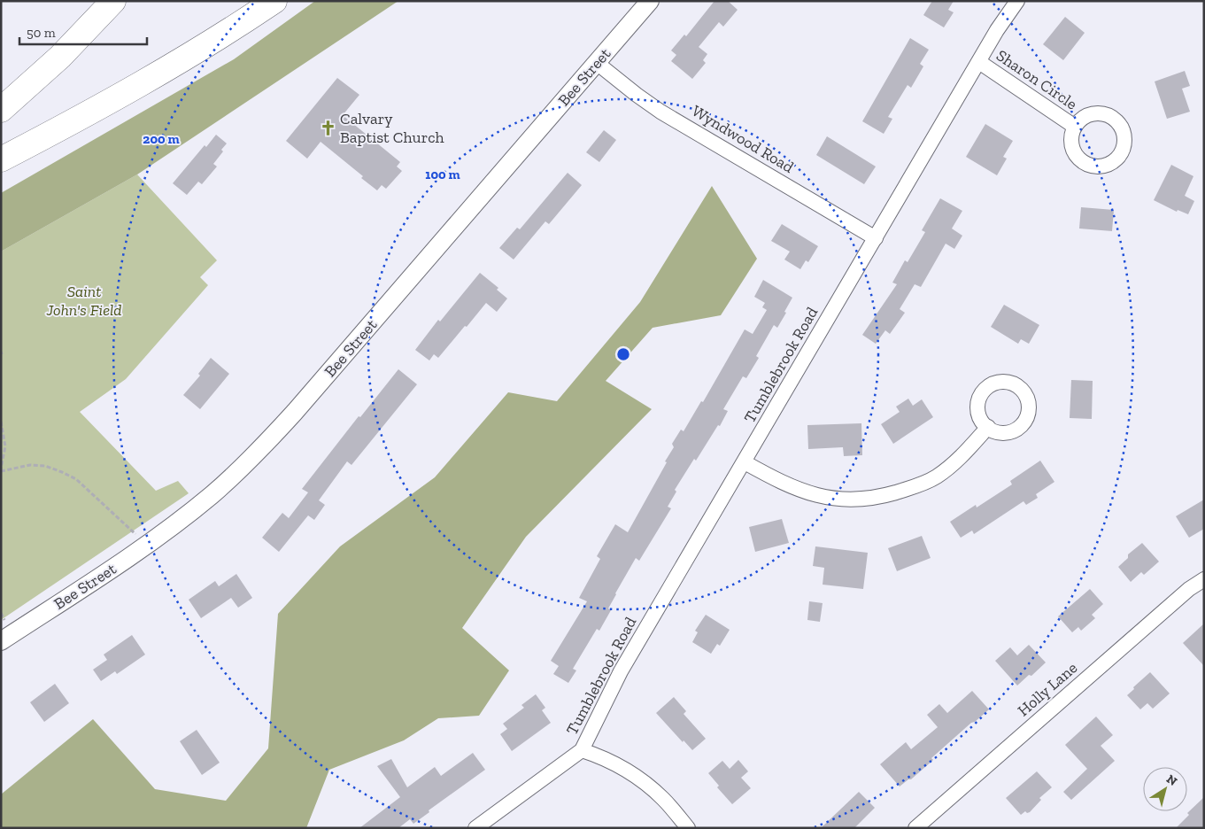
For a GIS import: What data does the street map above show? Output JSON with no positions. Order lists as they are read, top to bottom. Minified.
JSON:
{"streets":{"street":["Bee Street","Sharon Circle","Wyndwood Road","Tumblebrook Road","Holly Lane"]},"crossings":[["Bee Street","Wyndwood Road"],["Sharon Circle","Tumblebrook Road"],["Wyndwood Road","Tumblebrook Road"]],"parks":["Saint John's Field"],"places":{"church":["Calvary Baptist Church"]},"scale_bar":"50 m","north":"top right","rings":["200 m","100 m"]}
